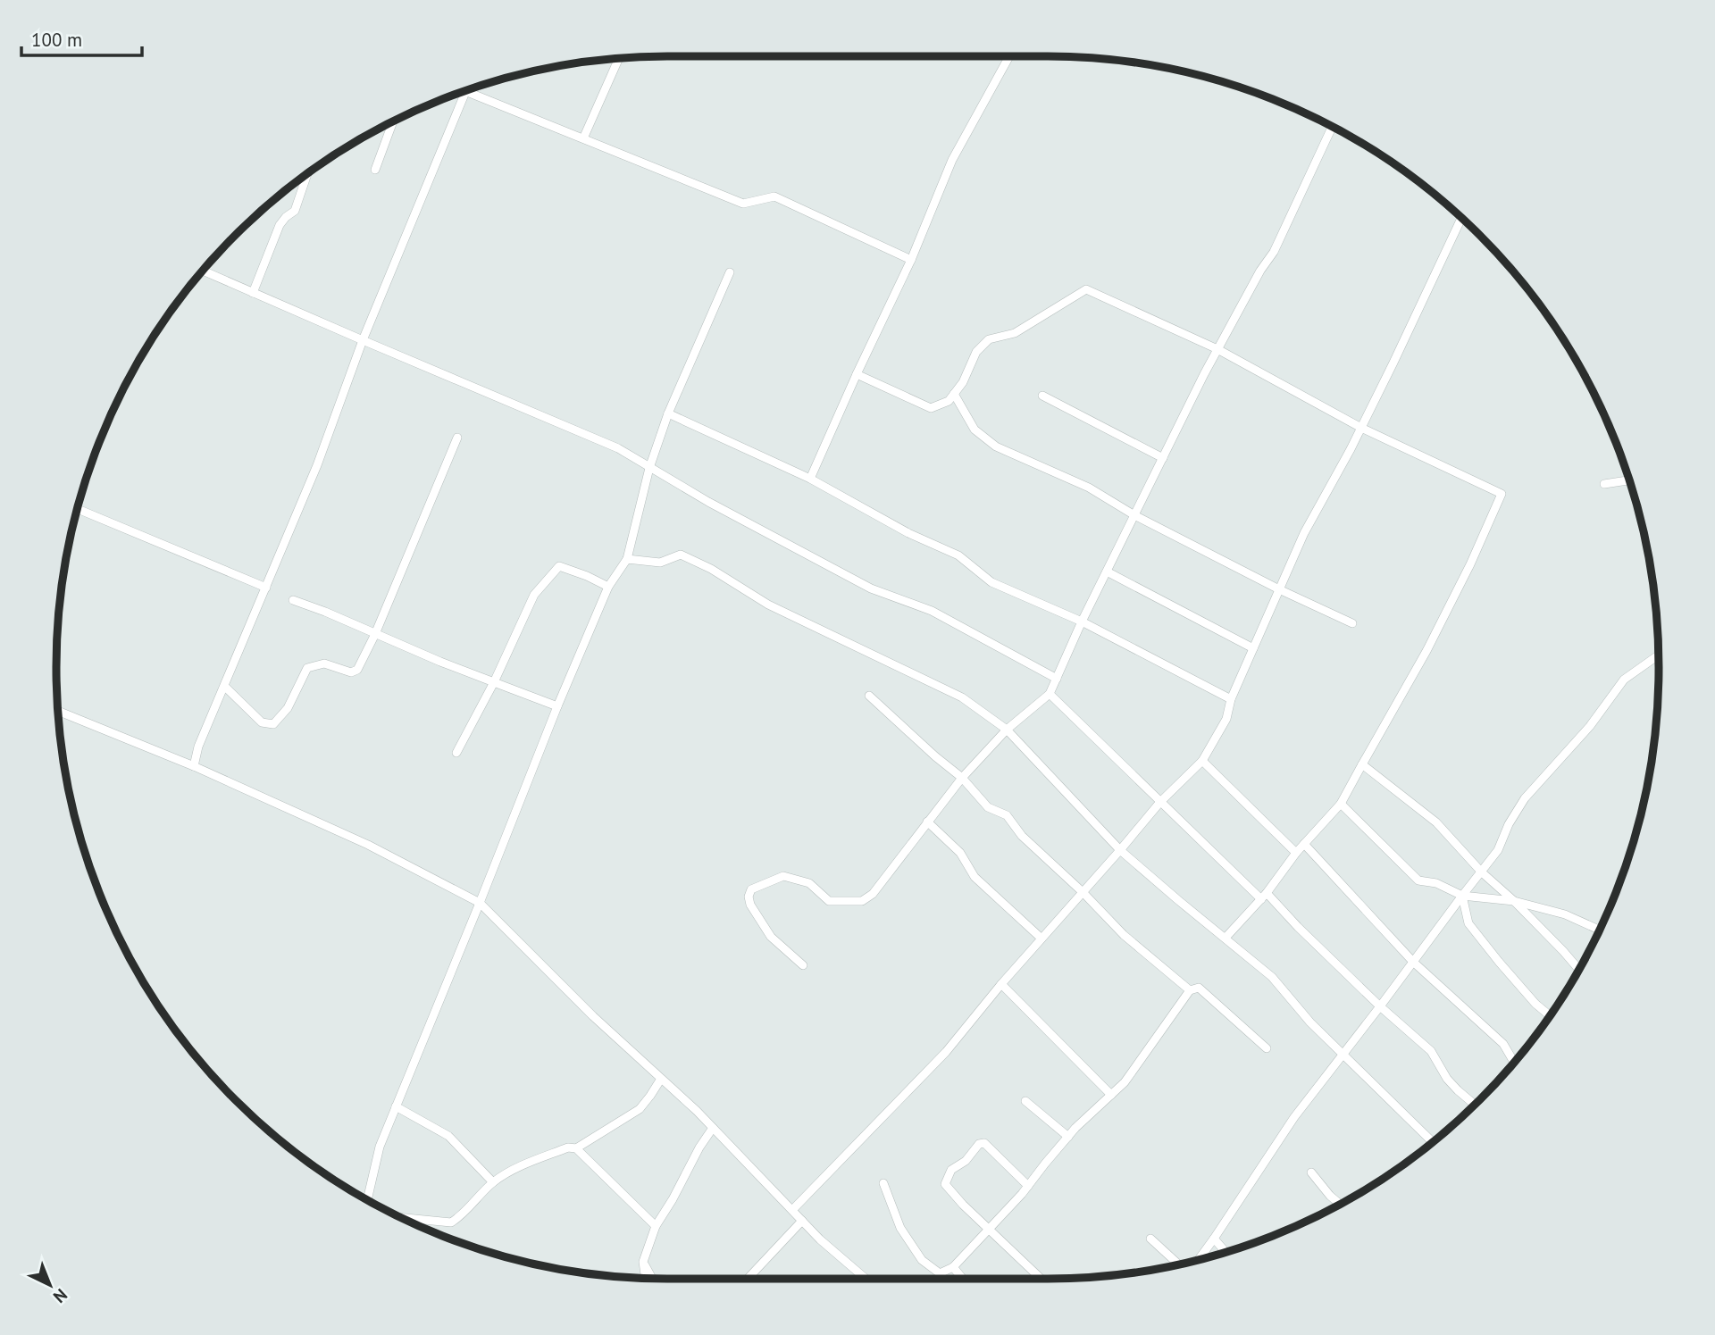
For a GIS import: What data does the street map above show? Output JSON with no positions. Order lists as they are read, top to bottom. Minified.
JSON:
{"scale_bar":"100 m","north":"bottom right"}
